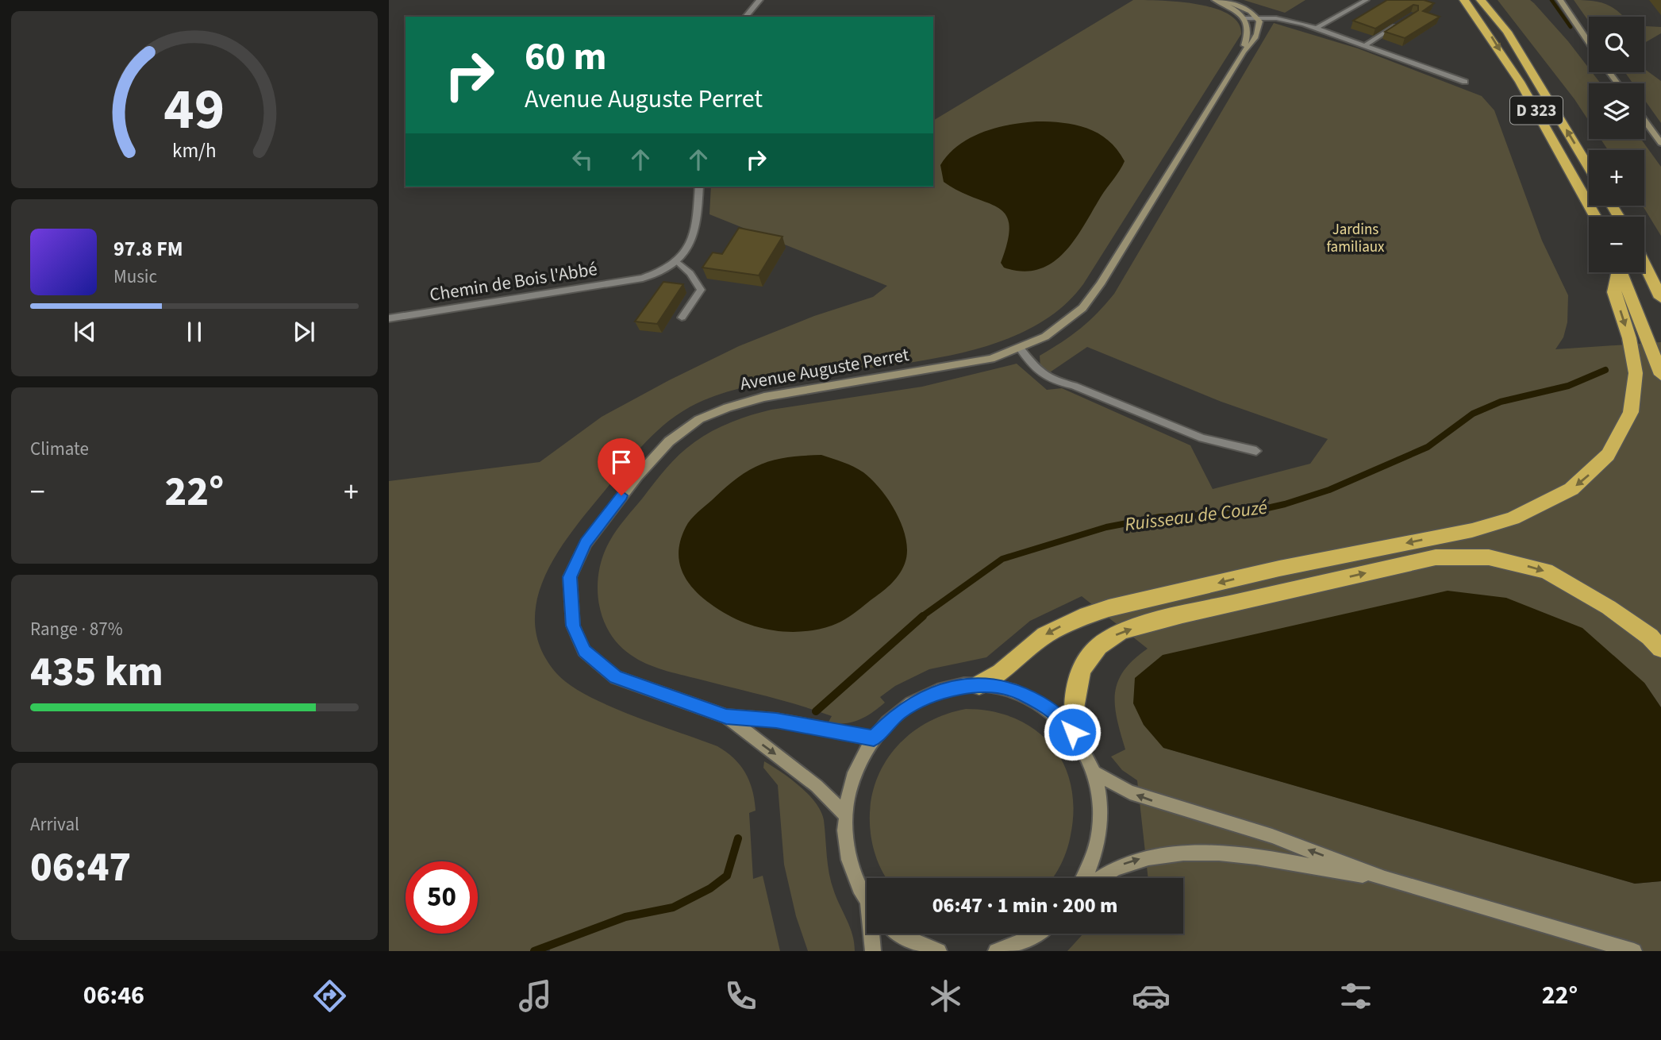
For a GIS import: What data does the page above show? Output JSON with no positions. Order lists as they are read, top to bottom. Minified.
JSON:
{"streets":{"highway":["D 323"],"street":["Chemin de Bois l'Abbé","Avenue Auguste Perret"]},"water":["Ruisseau de Couzé"],"parks":["Jardins familiaux"],"page":{"map_buttons":["+","−"],"turn":["60 m","Avenue Auguste Perret"],"song":["97.8 FM","Music"],"tile":["Climate",["Range · 87%","435 km"],["Arrival","06:47"]],"heat":["−","22°","+"],"limit":"50","trip":"06:47 · 1 min · 200 m","tabs":["06:46","22°"],"gauge":["49","km/h"]}}
